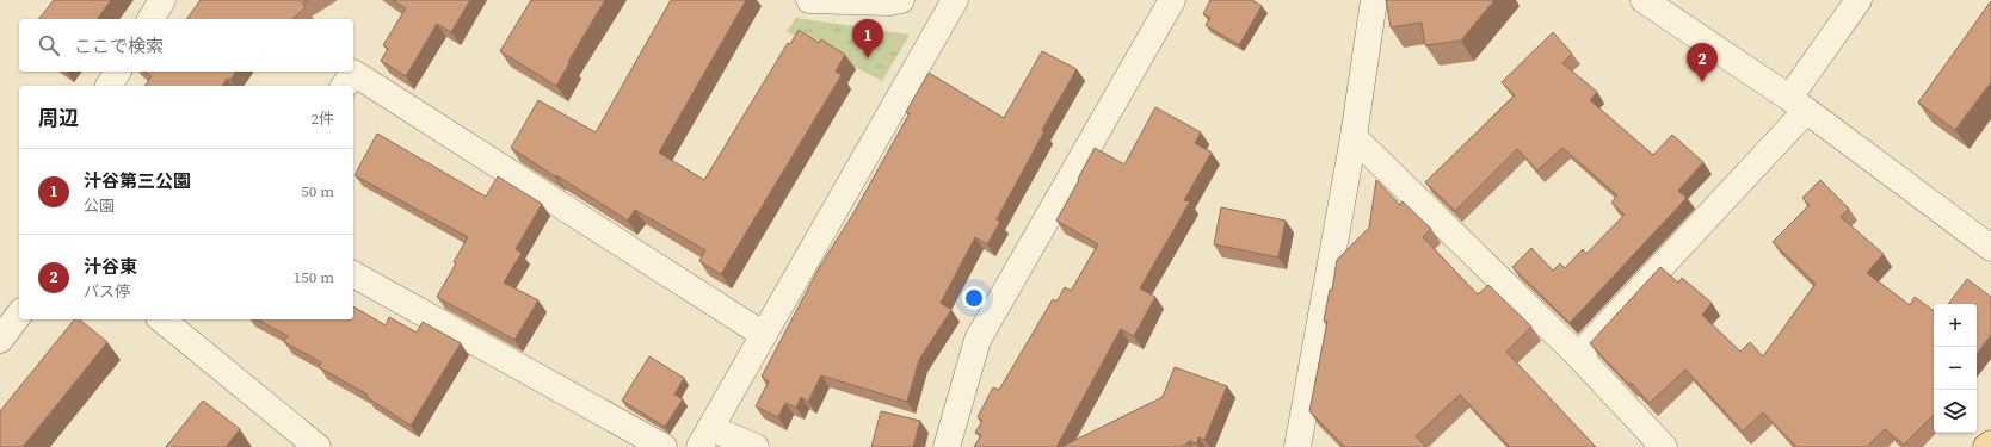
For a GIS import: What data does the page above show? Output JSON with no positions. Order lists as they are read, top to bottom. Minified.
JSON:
{"page":{"pins":["1","2"],"search":"ここで検索","heading":["周辺","2件"],"list":[{"mark":"1","name":"汁谷第三公園","note":"公園","value":"50 m"},{"mark":"2","name":"汁谷東","note":"バス停","value":"150 m"}],"map_buttons":["+","−"]}}
